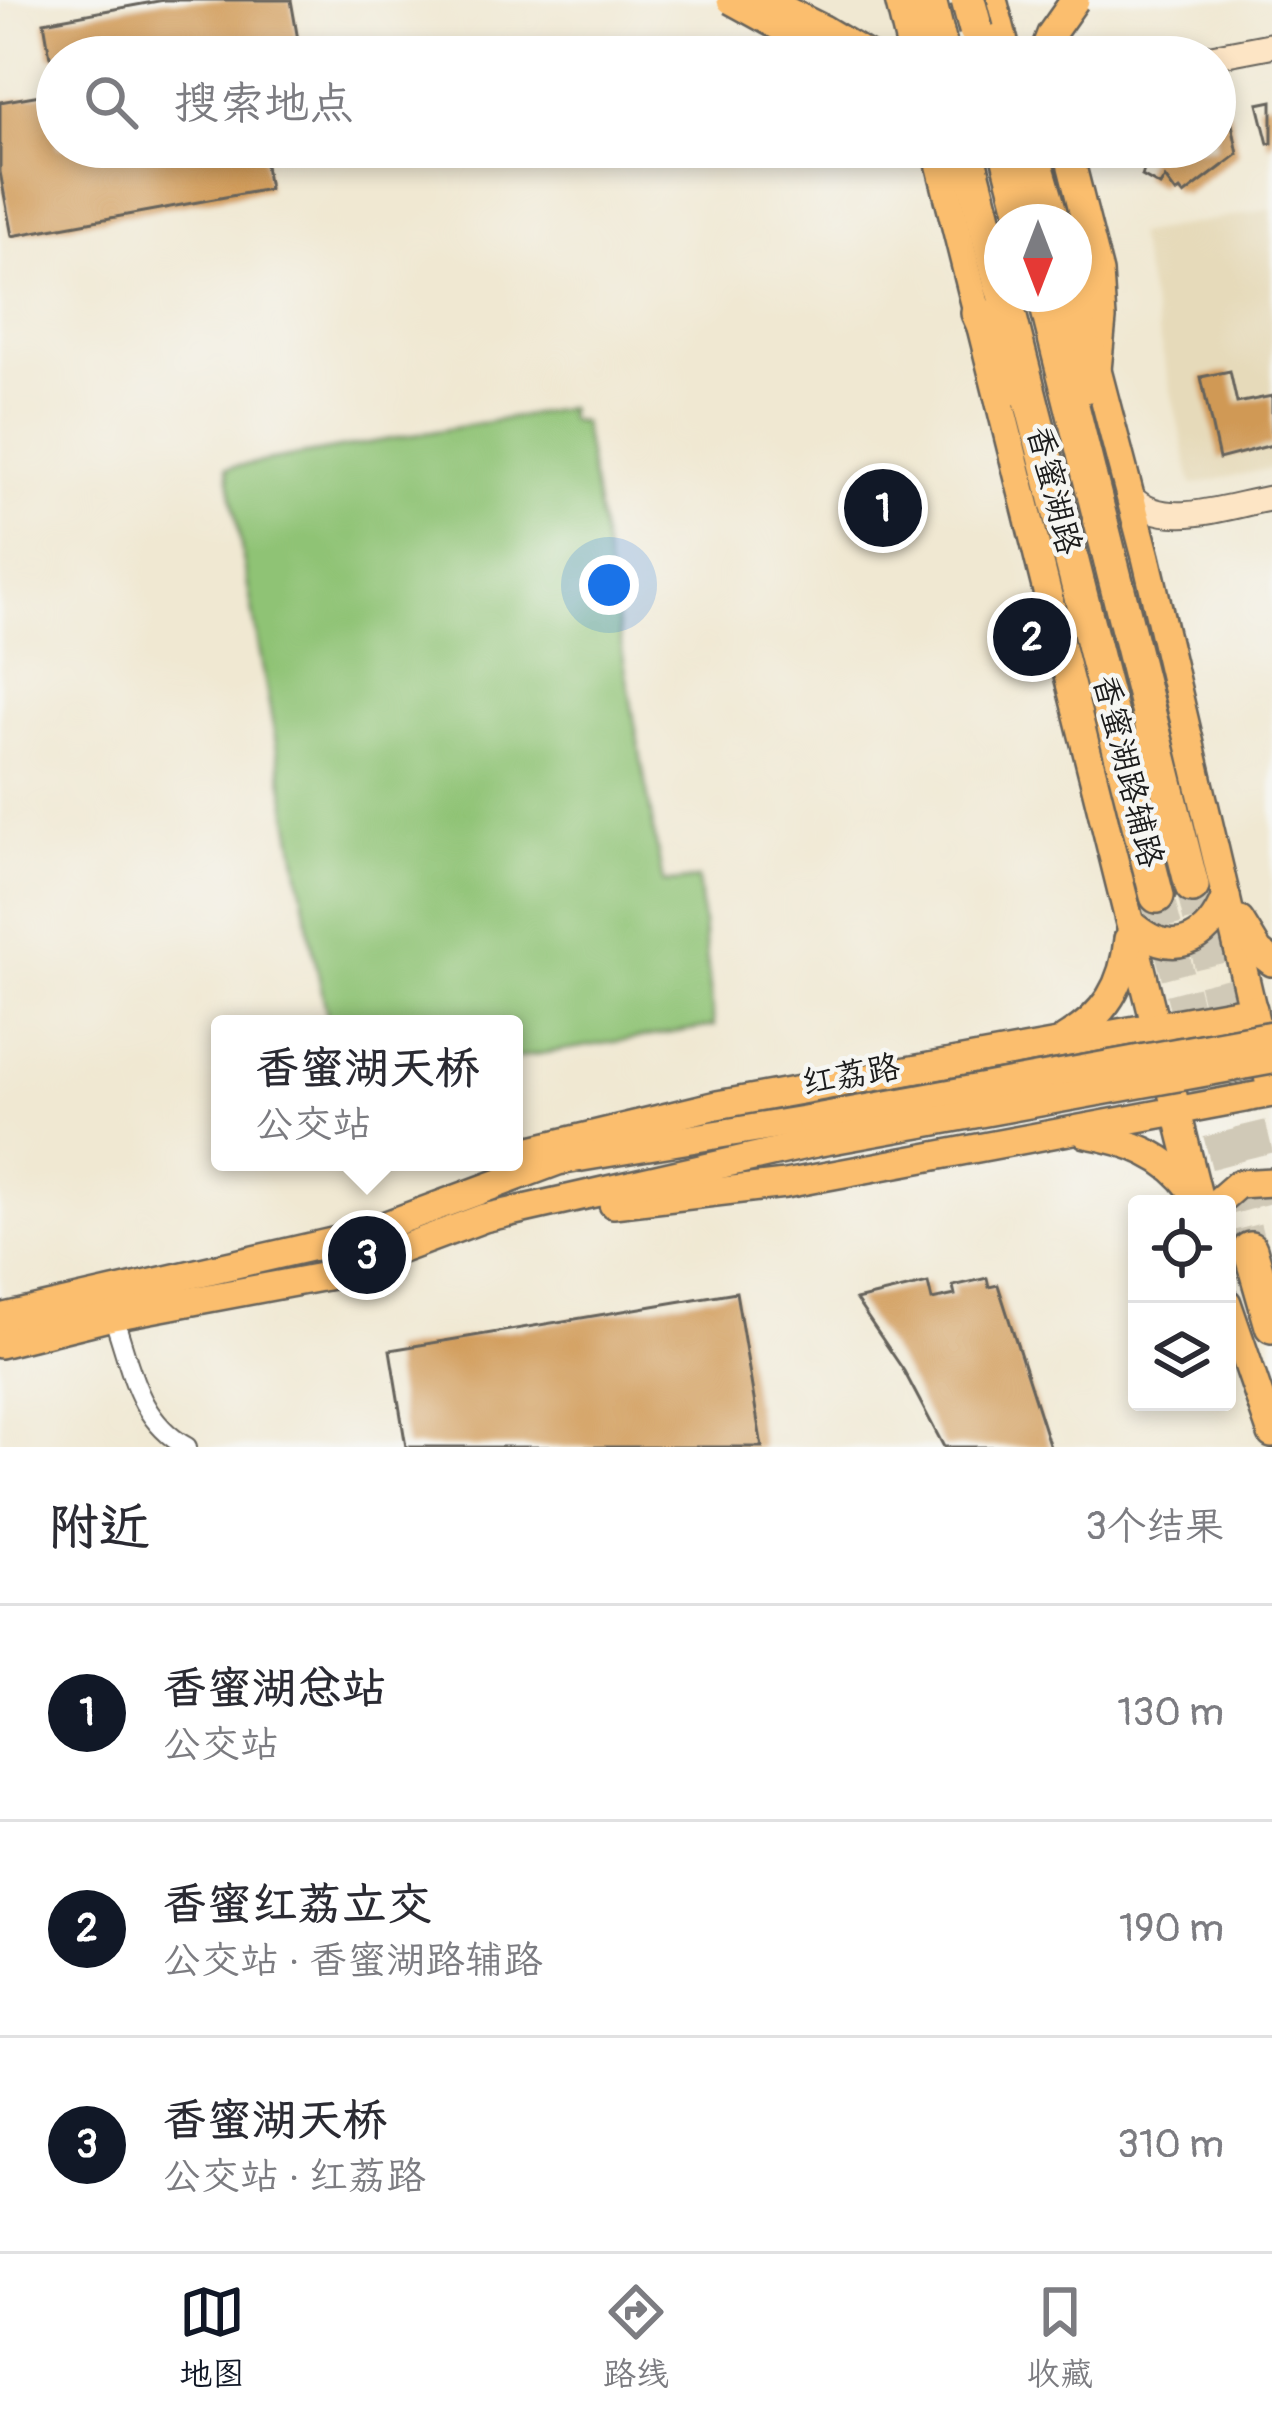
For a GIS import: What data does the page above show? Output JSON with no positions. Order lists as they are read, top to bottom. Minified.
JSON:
{"streets":{"highway":["香蜜湖路"],"main road":["香蜜湖路辅路","红荔路"]},"crossings":[["香蜜湖路辅路","红荔路"]],"north":"bottom","page":{"search":"搜索地点","pins":["1","2","3"],"popup":["香蜜湖天桥","公交站"],"heading":["附近","3个结果"],"list":[{"mark":"1","name":"香蜜湖总站","note":"公交站","value":"130 m"},{"mark":"2","name":"香蜜红荔立交","note":"公交站 · 香蜜湖路辅路","value":"190 m"},{"mark":"3","name":"香蜜湖天桥","note":"公交站 · 红荔路","value":"310 m"}],"nav":["地图","路线","收藏"]}}
